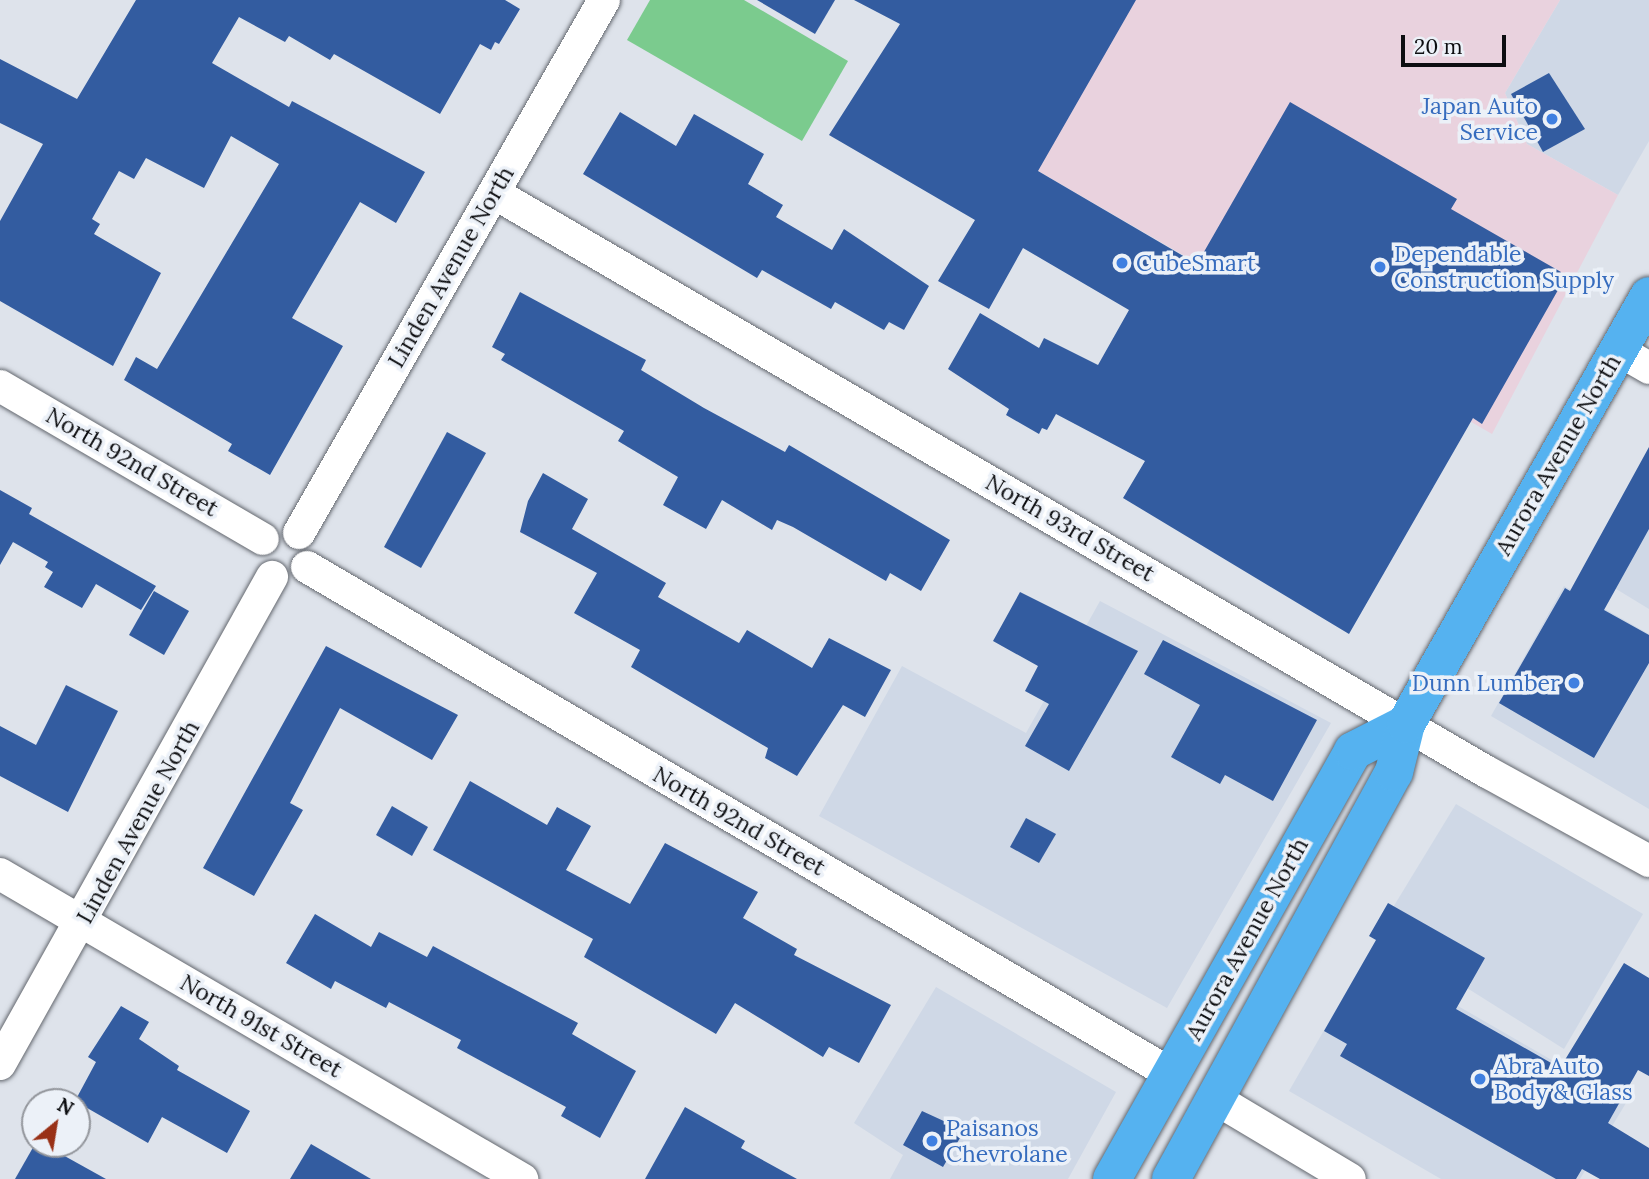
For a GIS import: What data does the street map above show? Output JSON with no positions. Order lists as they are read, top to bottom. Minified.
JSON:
{"streets":{"highway":["Aurora Avenue North"],"street":["Linden Avenue North","North 92nd Street","North 93rd Street","North 91st Street"]},"crossings":[["Linden Avenue North","North 92nd Street"],["Linden Avenue North","North 93rd Street"],["Linden Avenue North","North 91st Street"],["Aurora Avenue North","North 92nd Street"],["Aurora Avenue North","North 93rd Street"]],"places":["Japan Auto Service","CubeSmart","Dependable Construction Supply","Dunn Lumber","Abra Auto Body & Glass","Paisanos Chevrolane"],"scale_bar":"20 m","north":"top right"}
